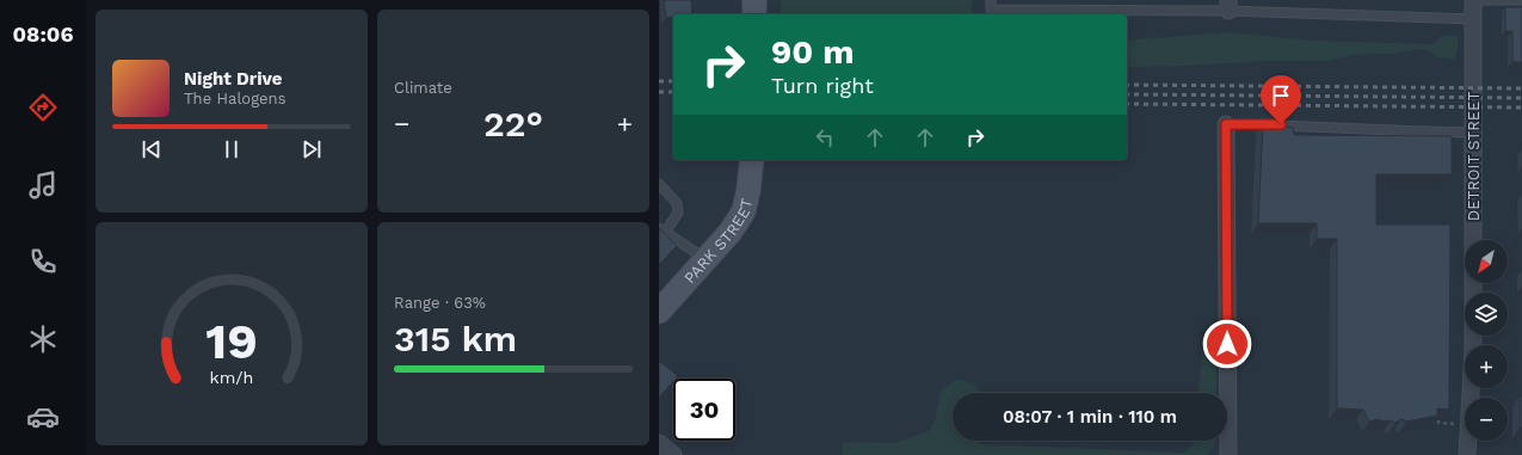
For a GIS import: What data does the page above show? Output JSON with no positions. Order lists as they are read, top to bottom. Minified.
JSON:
{"streets":{"street":["DETROIT STREET","PARK STREET"]},"north":"bottom left","page":{"tabs":"08:06","tile":["Climate",["Range · 63%","315 km"]],"turn":["90 m","Turn right"],"song":["Night Drive","The Halogens"],"heat":["−","22°","+"],"map_buttons":["+","−"],"limit":"30","trip":"08:07 · 1 min · 110 m","gauge":["19","km/h"]}}
